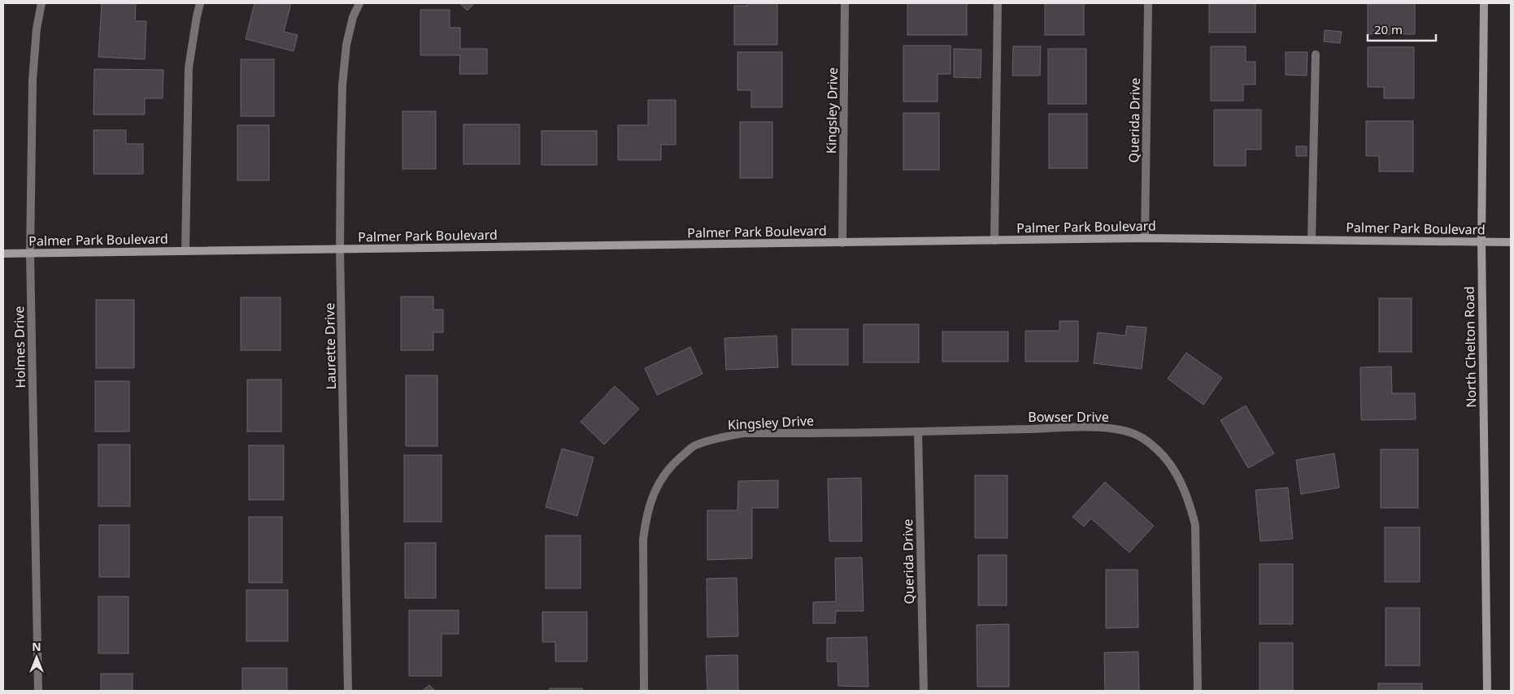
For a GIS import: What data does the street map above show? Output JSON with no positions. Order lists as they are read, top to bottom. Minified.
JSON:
{"streets":{"main road":["Palmer Park Boulevard","North Chelton Road"],"street":["Kingsley Drive","Querida Drive","Laurette Drive","Holmes Drive","Bowser Drive"]},"crossings":[["Kingsley Drive","Querida Drive"],["Kingsley Drive","Palmer Park Boulevard"],["Kingsley Drive","Bowser Drive"],["Querida Drive","Palmer Park Boulevard"],["Querida Drive","Bowser Drive"],["Palmer Park Boulevard","Laurette Drive"],["Palmer Park Boulevard","Holmes Drive"],["Palmer Park Boulevard","North Chelton Road"]],"scale_bar":"20 m","north":"top"}
